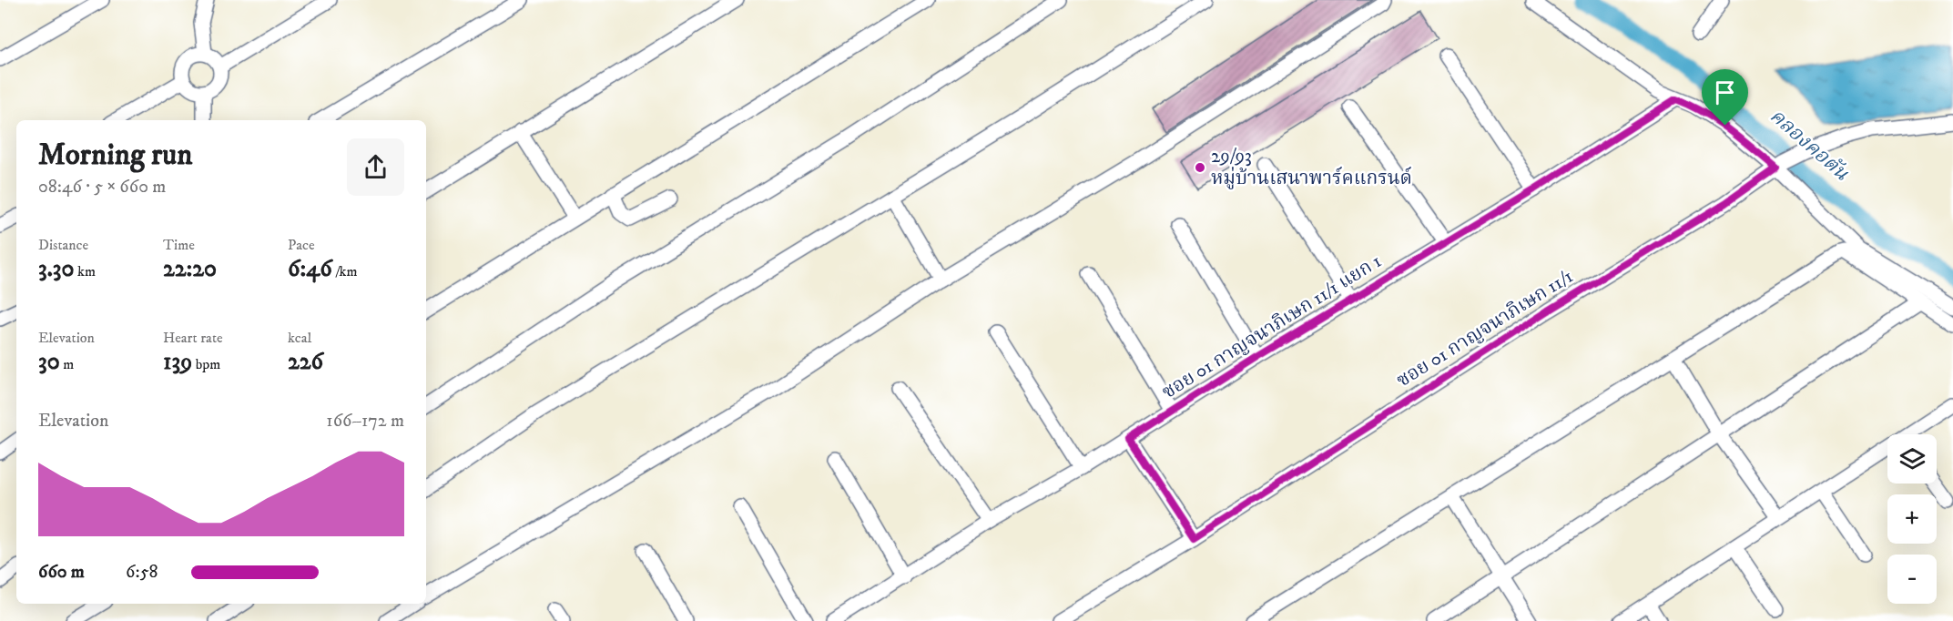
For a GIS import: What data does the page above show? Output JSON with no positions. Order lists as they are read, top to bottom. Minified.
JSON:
{"streets":{"street":["ซอย 01 กาญจนาภิเษก 11/1 แยก 1","ซอย 01 กาญจนาภิเษก 11/1"]},"water":["คลองคอตัน"],"places":["29/93 หมู่บ้านเสนาพาร์คแกรนด์"],"page":{"heading":["Morning run","08:46 · 5 × 660 m"],"stats":[["Distance","3.30 km"],["Time","22:20"],["Pace","6:46 /km"],["Elevation","30 m"],["Heart rate","139 bpm"],["kcal","226"]],"chart":["Elevation","166–172 m"],"map_buttons":["+","−"],"list":[{"name":"660 m","note":"6:58"}]}}
